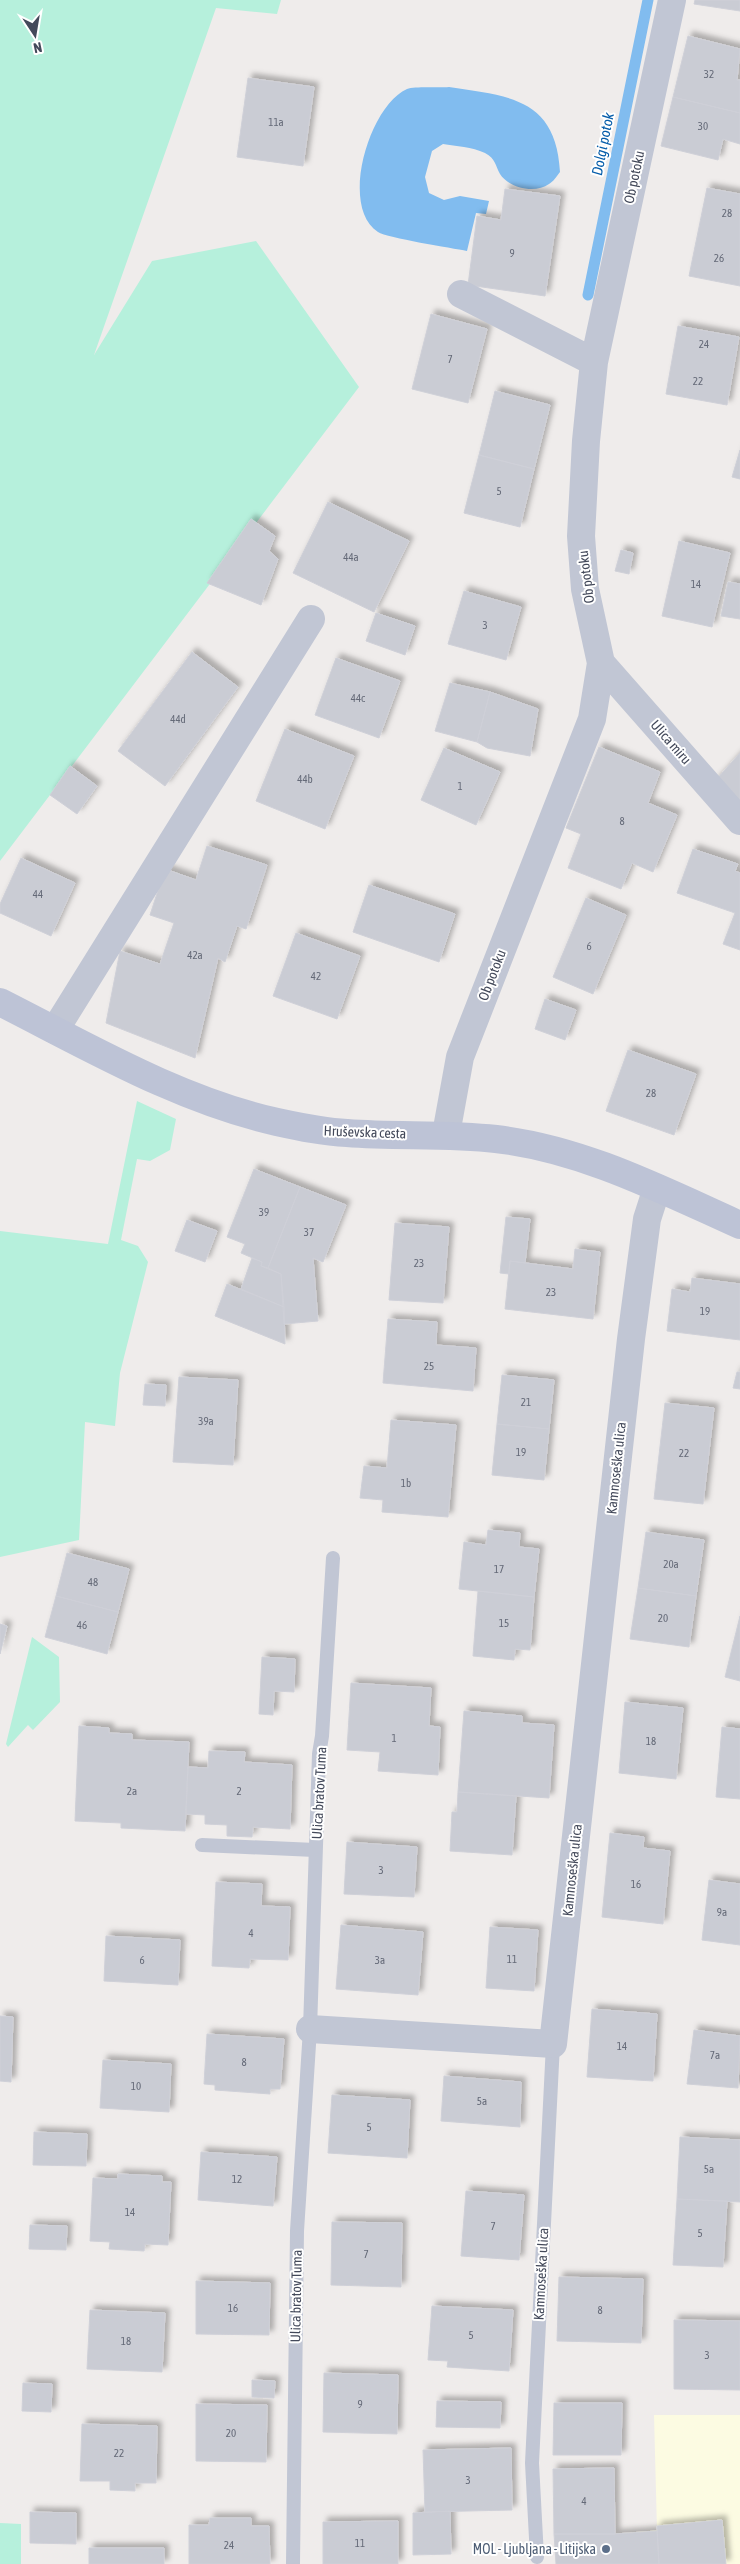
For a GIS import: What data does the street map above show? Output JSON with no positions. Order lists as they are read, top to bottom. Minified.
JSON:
{"streets":{"street":["Ob potoku","Ulica miru","Hruševska cesta","Kamnoseška ulica"],"lane":["Ulica bratov Tuma"]},"crossings":[["Ob potoku","Ulica miru"],["Ob potoku","Hruševska cesta"],["Hruševska cesta","Kamnoseška ulica"]],"water":["Dolgi potok"],"places":["MOL - Ljubljana - Litijska"],"house_numbers":["32","11a","30","28","9","26","24","7","22","5","44a","14","3","44c","44d","44b","1","8","44","6","42a","42","28","39","37","23","23","19","25","21","39a","19","22","1b","20a","17","48","20","15","46","1","18","2a","2","3","16","9a","4","11","6","3a","14","7a","8","10","5a","5","5a","12","14","7","5","7","16","8","5","18","3","9","20","22","3","4","11","24"],"north":"bottom"}
